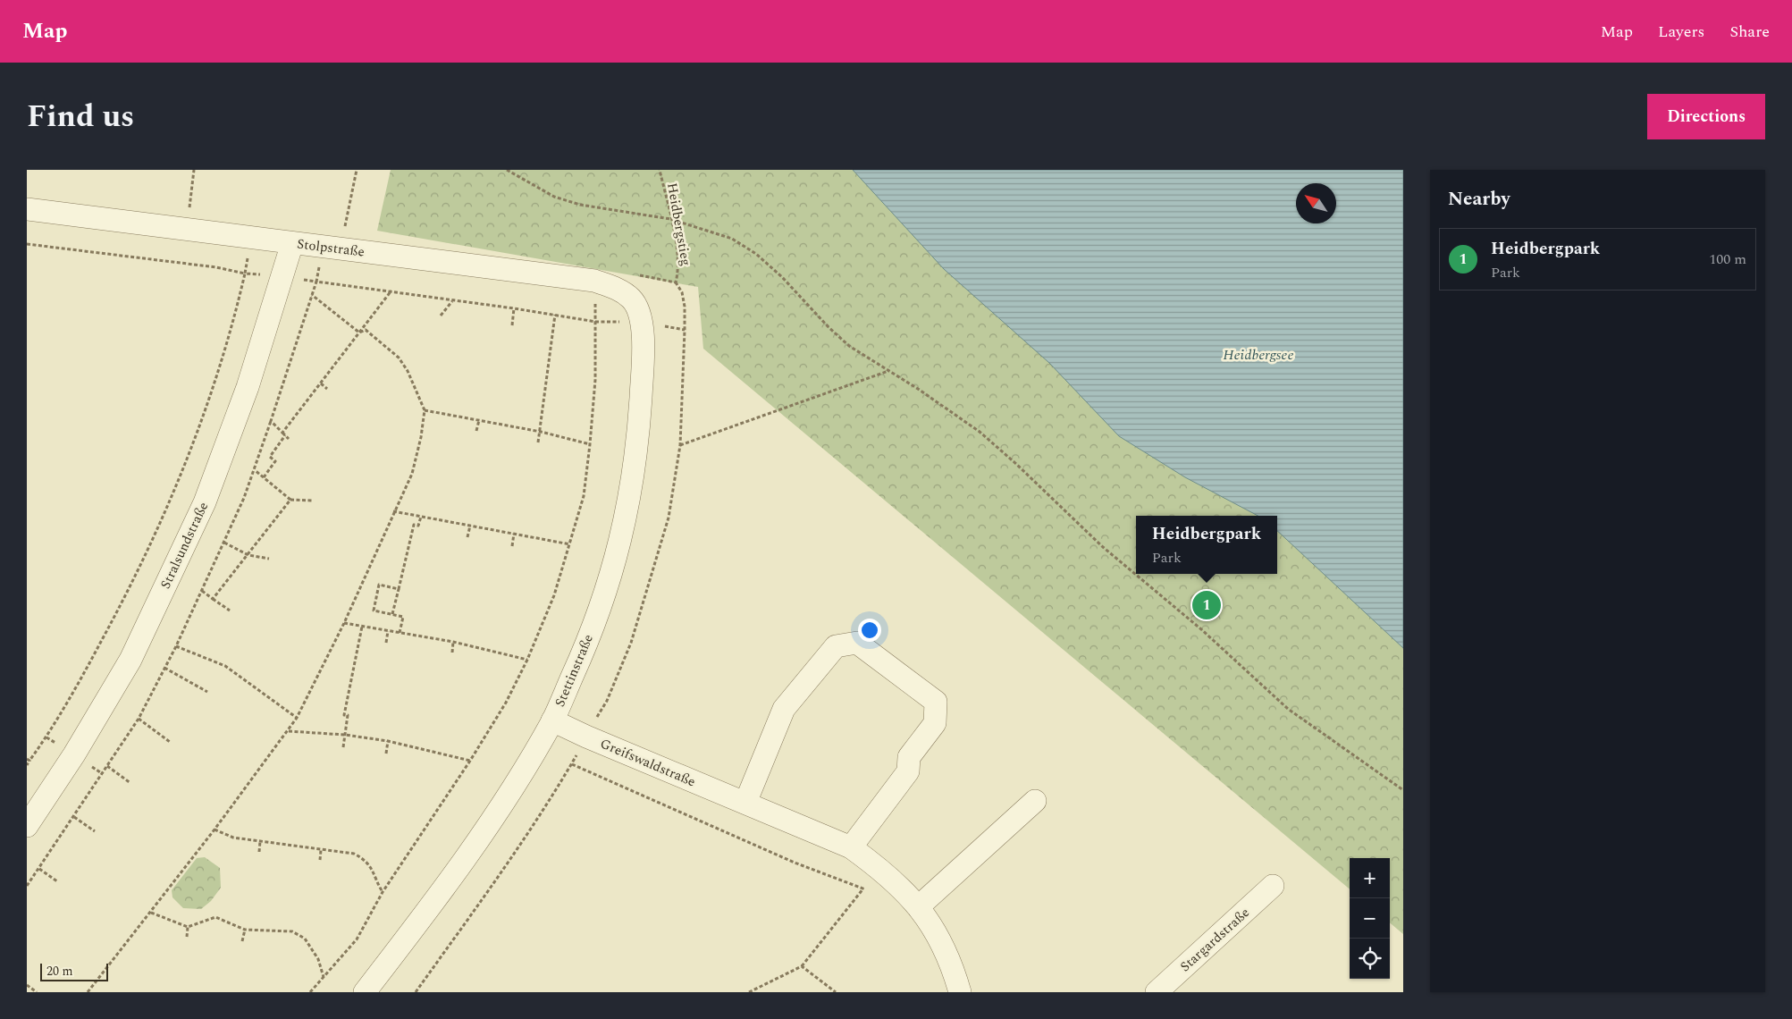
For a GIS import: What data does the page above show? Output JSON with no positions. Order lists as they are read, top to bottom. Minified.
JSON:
{"streets":{"street":["Stolpstraße","Stralsundstraße","Stettinstraße","Greifswaldstraße","Stargardstraße"],"path":["Heidbergstieg"]},"crossings":[["Stolpstraße","Stralsundstraße"],["Stolpstraße","Stettinstraße"],["Stettinstraße","Greifswaldstraße"]],"water":["Heidbergsee"],"scale_bar":"20 m","north":"top left","page":{"header":"Map","nav":["Map","Layers","Share"],"title":"Find us","buttons":"Directions","heading":"Nearby","list":[{"mark":"1","name":"Heidbergpark","note":"Park","value":"100 m"}],"popup":["Heidbergpark","Park"],"pins":"1","map_buttons":["+","−"],"scale":"20 m"}}
